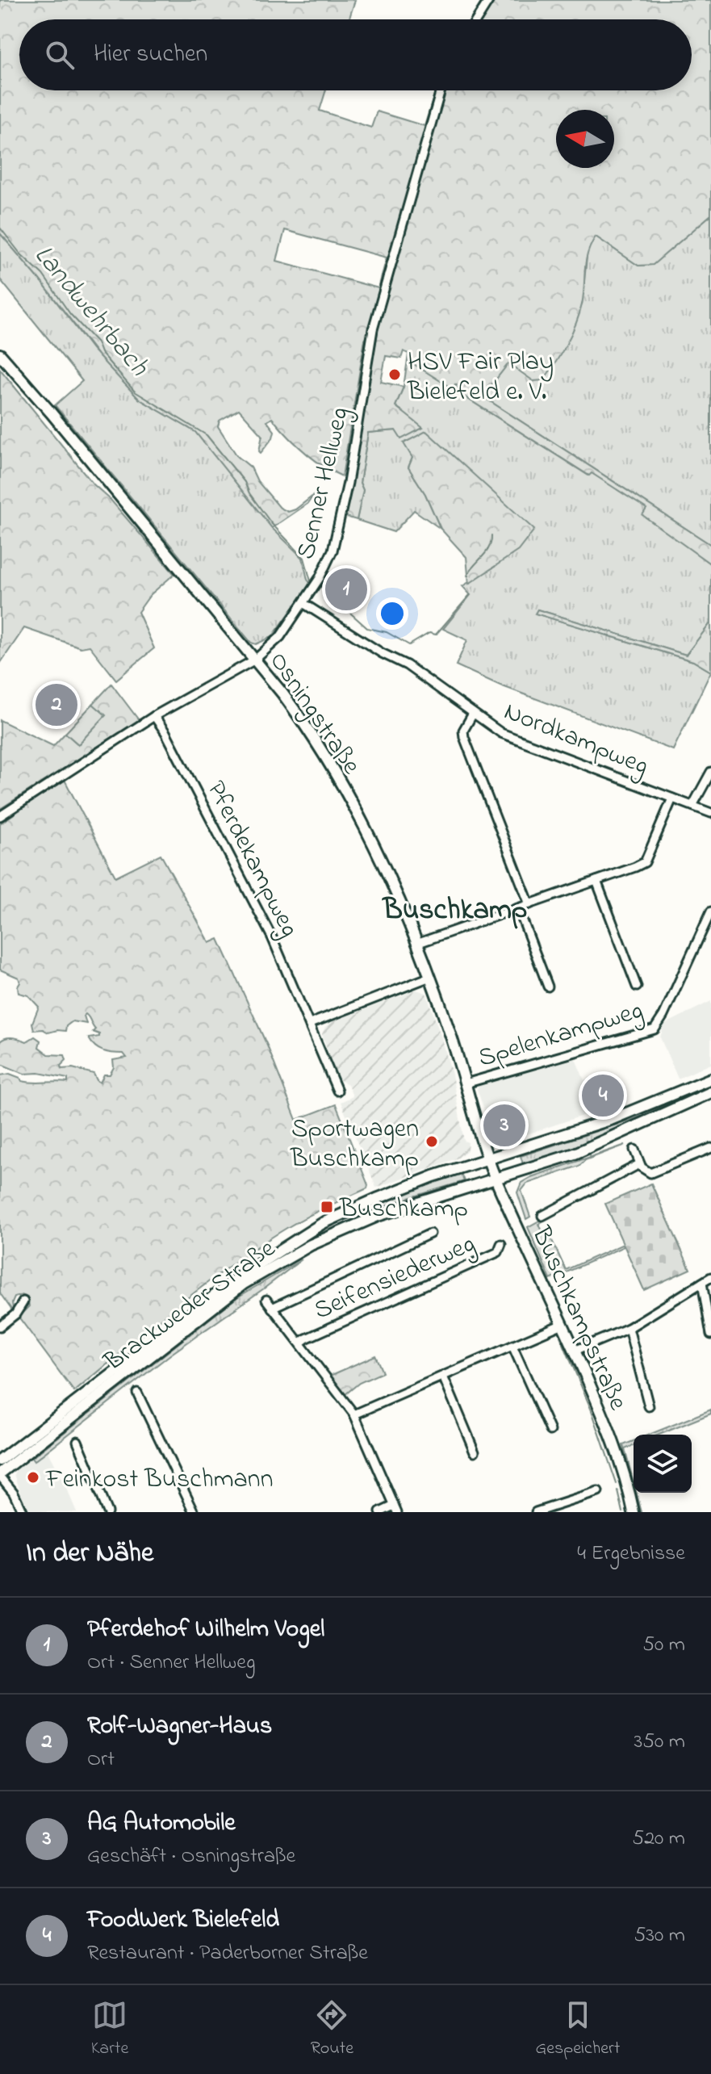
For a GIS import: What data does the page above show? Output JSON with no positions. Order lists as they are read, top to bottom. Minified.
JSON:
{"streets":{"main road":["Osningstraße","Brackweder Straße","Buschkampstraße"],"street":["Senner Hellweg","Nordkampweg","Pferdekampweg","Spelenkampweg","Seifensiederweg"]},"crossings":[["Senner Hellweg","Osningstraße"],["Senner Hellweg","Nordkampweg"],["Senner Hellweg","Pferdekampweg"],["Osningstraße","Spelenkampweg"],["Osningstraße","Brackweder Straße"],["Osningstraße","Buschkampstraße"],["Brackweder Straße","Buschkampstraße"]],"districts":["Buschkamp"],"water":["Landwehrbach"],"places":{"other":["HSV Fair Play Bielefeld e. V.","Sportwagen Buschkamp","Feinkost Buschmann"],"transit":["Buschkamp"]},"north":"left","page":{"search":"Hier suchen","pins":["1","2","4","3"],"heading":["In der Nähe","4 Ergebnisse"],"list":[{"mark":"1","name":"Pferdehof Wilhelm Vogel","note":"Ort · Senner Hellweg","value":"50 m"},{"mark":"2","name":"Rolf-Wagner-Haus","note":"Ort","value":"350 m"},{"mark":"3","name":"AG Automobile","note":"Geschäft · Osningstraße","value":"520 m"},{"mark":"4","name":"FoodWerk Bielefeld","note":"Restaurant · Paderborner Straße","value":"530 m"}],"nav":["Karte","Route","Gespeichert"]}}
